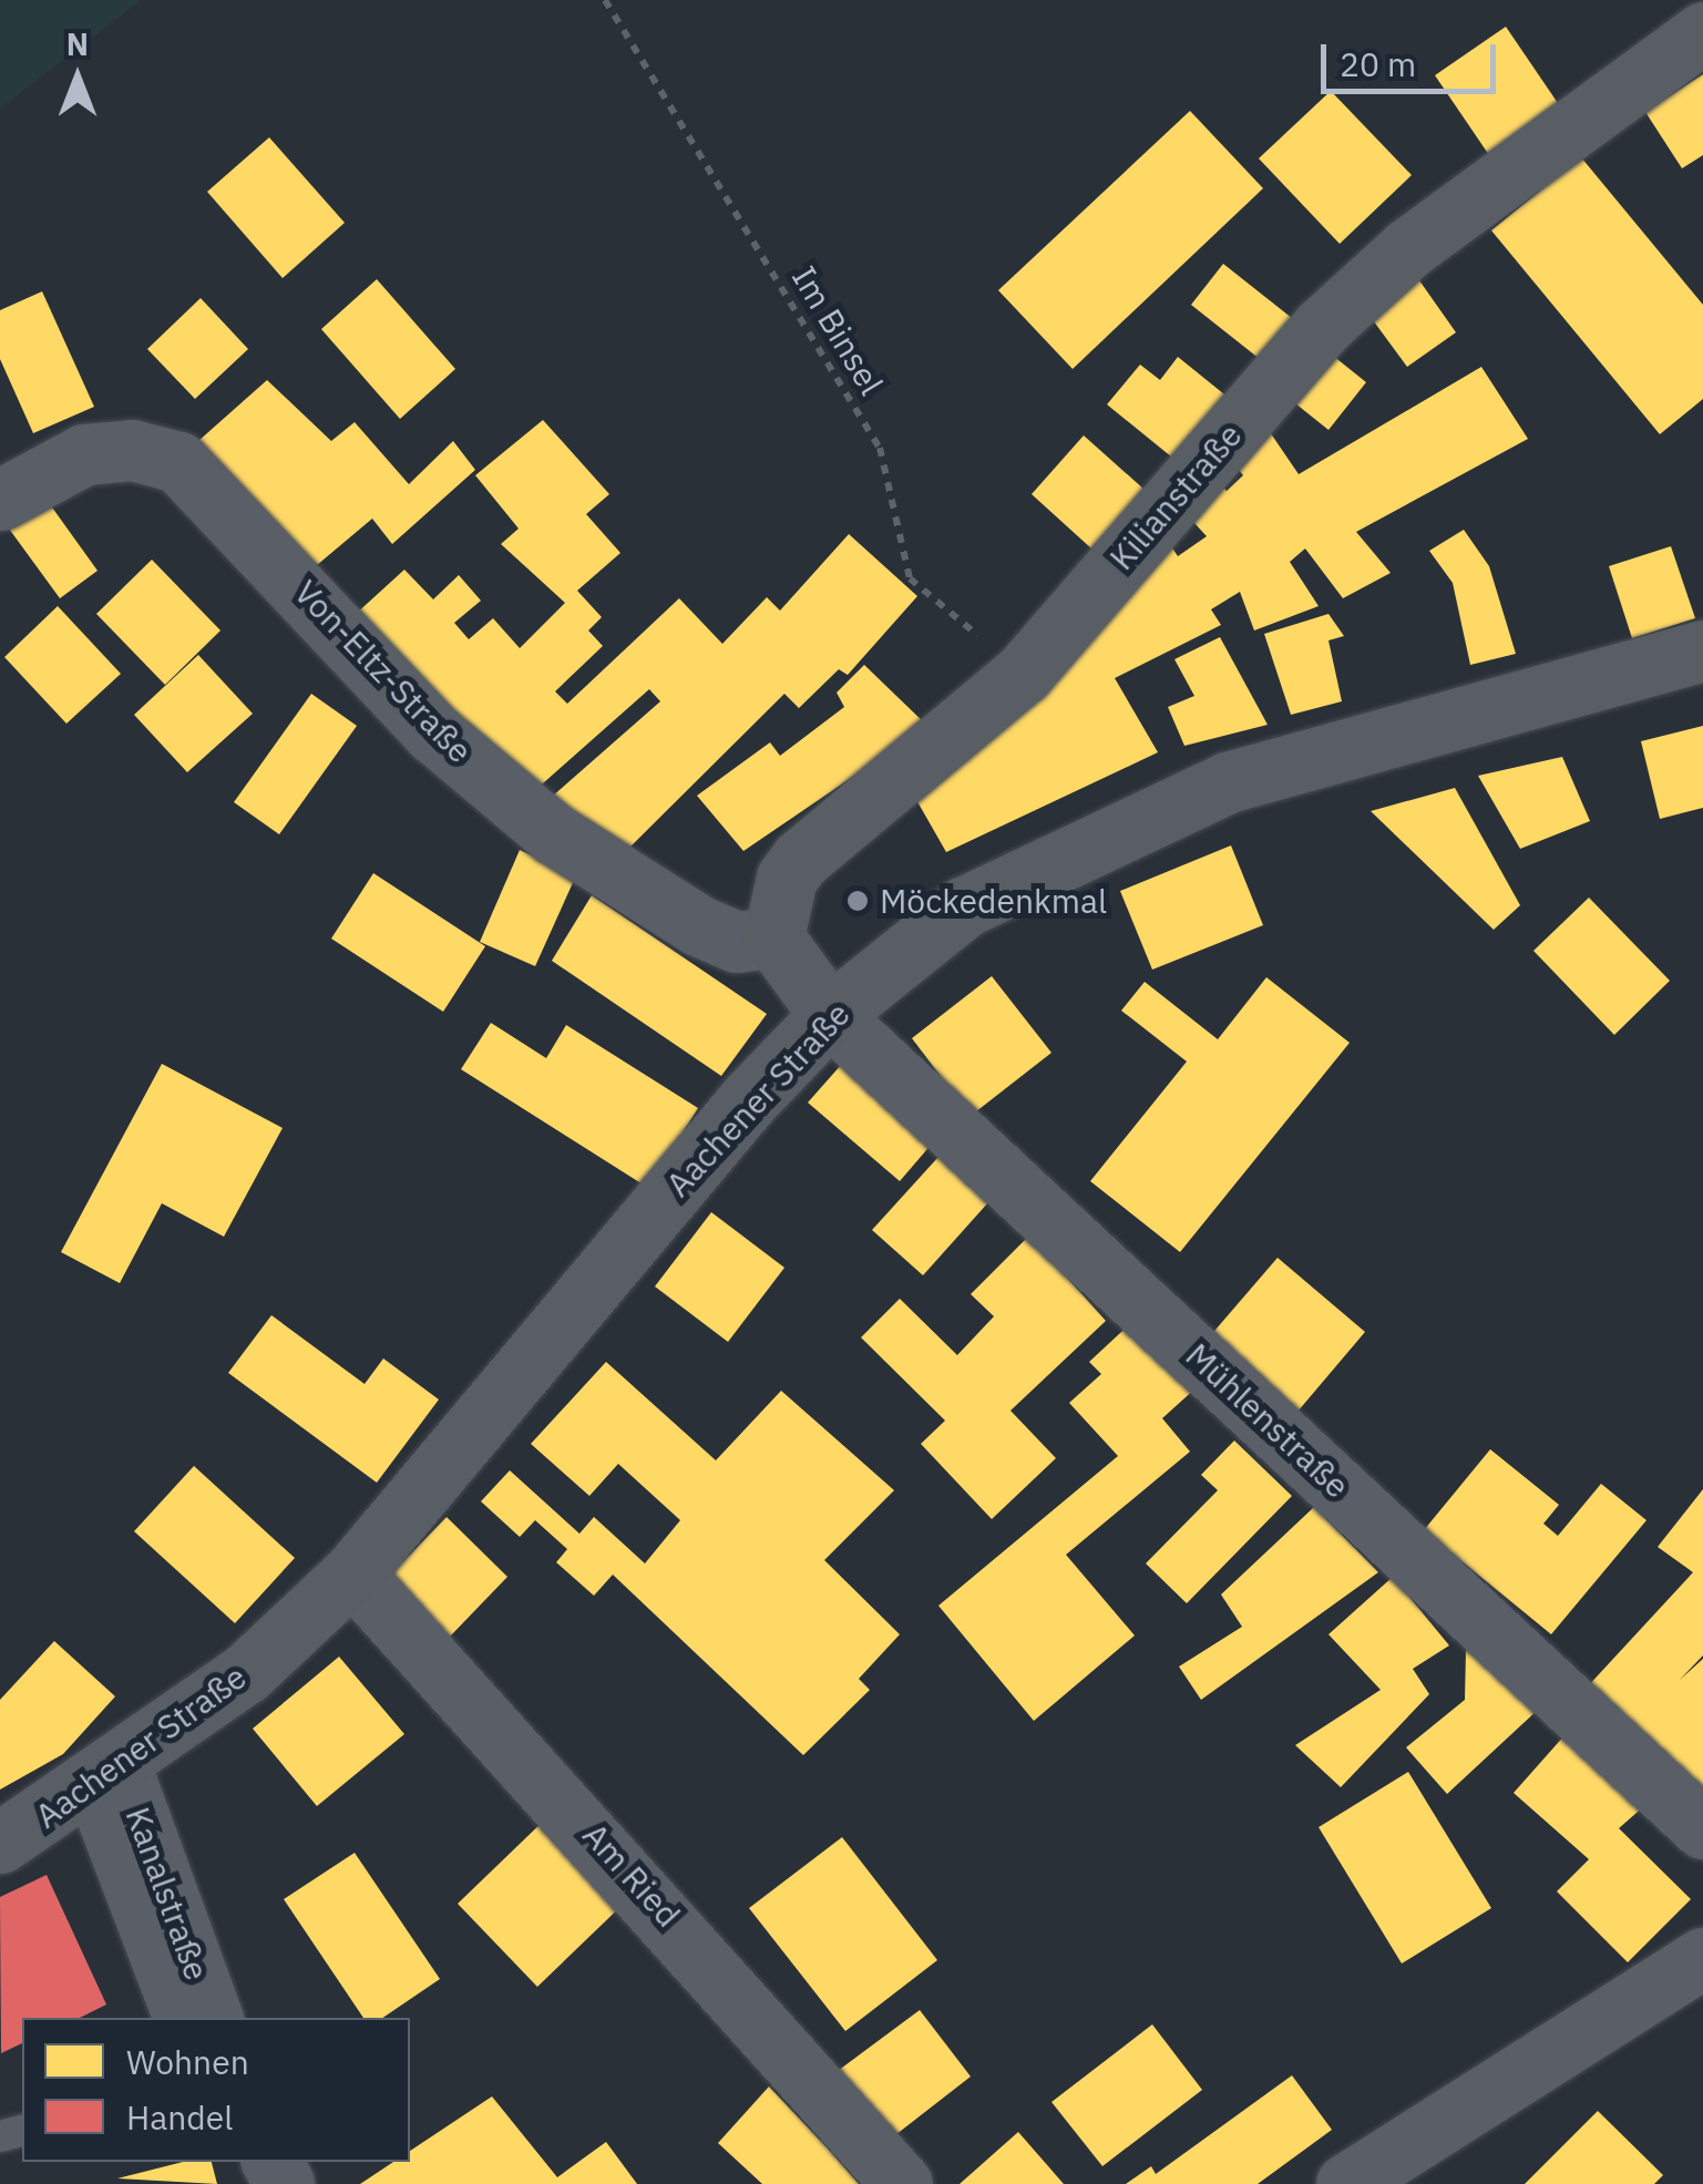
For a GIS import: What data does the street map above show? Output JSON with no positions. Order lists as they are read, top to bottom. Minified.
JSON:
{"streets":{"main road":["Kilianstraße","Aachener Straße"],"street":["Von-Eltz-Straße","Mühlenstraße","Am Ried","Kanalstraße"],"path":["Im Binsel"]},"crossings":[["Im Binsel","Kilianstraße"],["Kilianstraße","Von-Eltz-Straße"],["Aachener Straße","Mühlenstraße"],["Aachener Straße","Am Ried"],["Aachener Straße","Kanalstraße"]],"places":["Möckedenkmal"],"legend":["Wohnen","Handel"],"scale_bar":"20 m","north":"top"}
